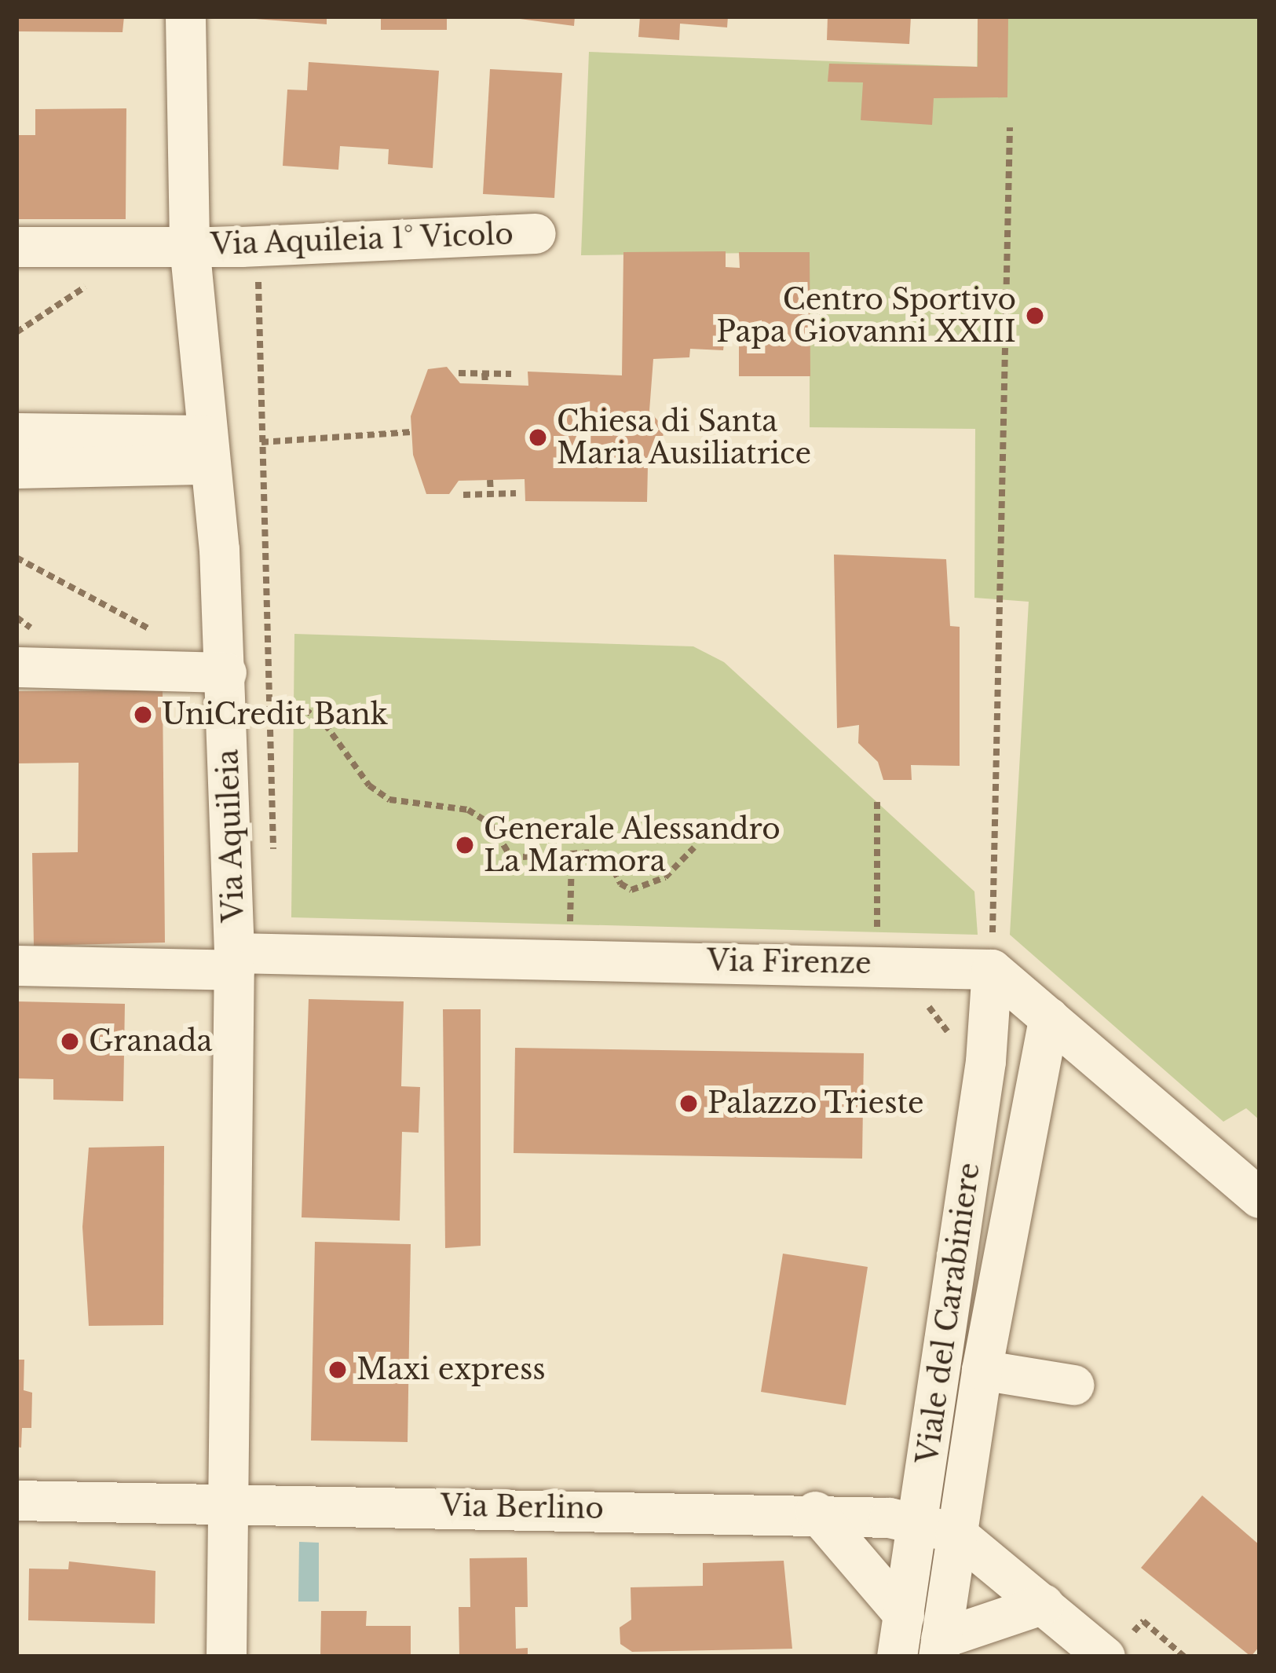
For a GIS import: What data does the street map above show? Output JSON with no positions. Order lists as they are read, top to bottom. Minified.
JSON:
{"streets":{"street":["Via Aquileia 1° Vicolo","Via Aquileia","Via Firenze","Viale del Carabiniere","Via Berlino"]},"crossings":[["Via Aquileia 1° Vicolo","Via Aquileia"],["Via Aquileia","Via Firenze"],["Via Aquileia","Via Berlino"],["Via Firenze","Viale del Carabiniere"],["Viale del Carabiniere","Via Berlino"]],"places":["Centro Sportivo Papa Giovanni XXIII","Chiesa di Santa Maria Ausiliatrice","UniCredit Bank","Generale Alessandro La Marmora","Granada","Palazzo Trieste","Maxi express"]}
